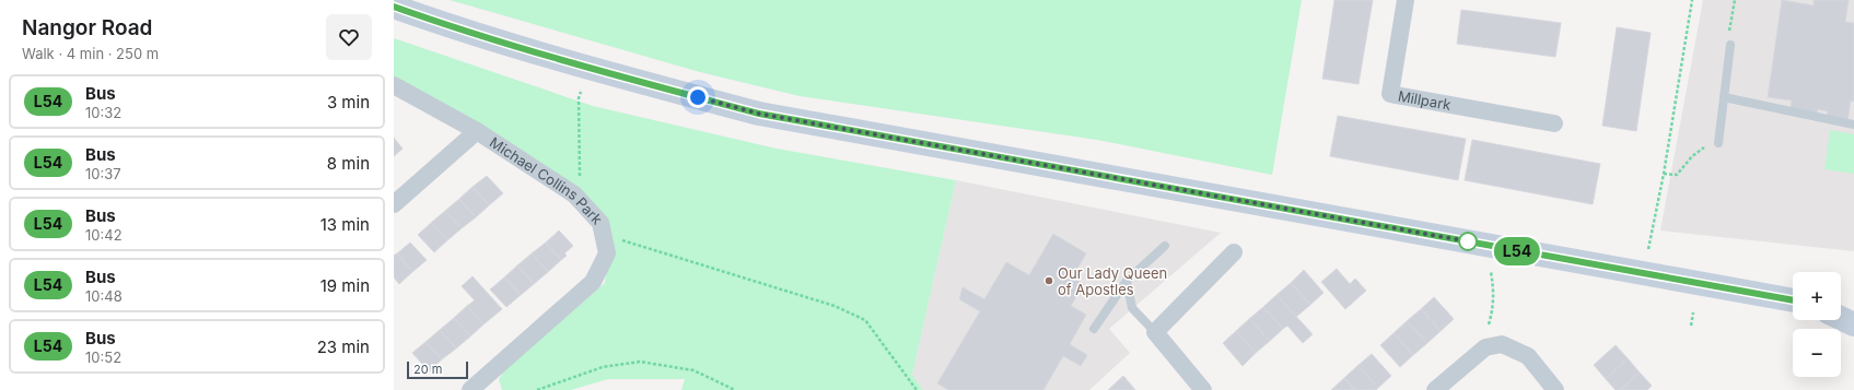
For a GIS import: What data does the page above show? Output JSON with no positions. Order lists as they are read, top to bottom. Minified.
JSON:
{"streets":{"street":["Millpark","Michael Collins Park"]},"places":["Our Lady Queen of Apostles"],"lines":["bus line L54"],"scale_bar":"20 m","page":{"heading":["Nangor Road","Walk · 4 min · 250 m"],"on_map":"L54","list":[{"mark":"L54","name":"Bus","note":"10:32","value":"3 min"},{"mark":"L54","name":"Bus","note":"10:37","value":"8 min"},{"mark":"L54","name":"Bus","note":"10:42","value":"13 min"},{"mark":"L54","name":"Bus","note":"10:48","value":"19 min"},{"mark":"L54","name":"Bus","note":"10:52","value":"23 min"}],"map_buttons":["+","−"],"scale":"20 m"}}
